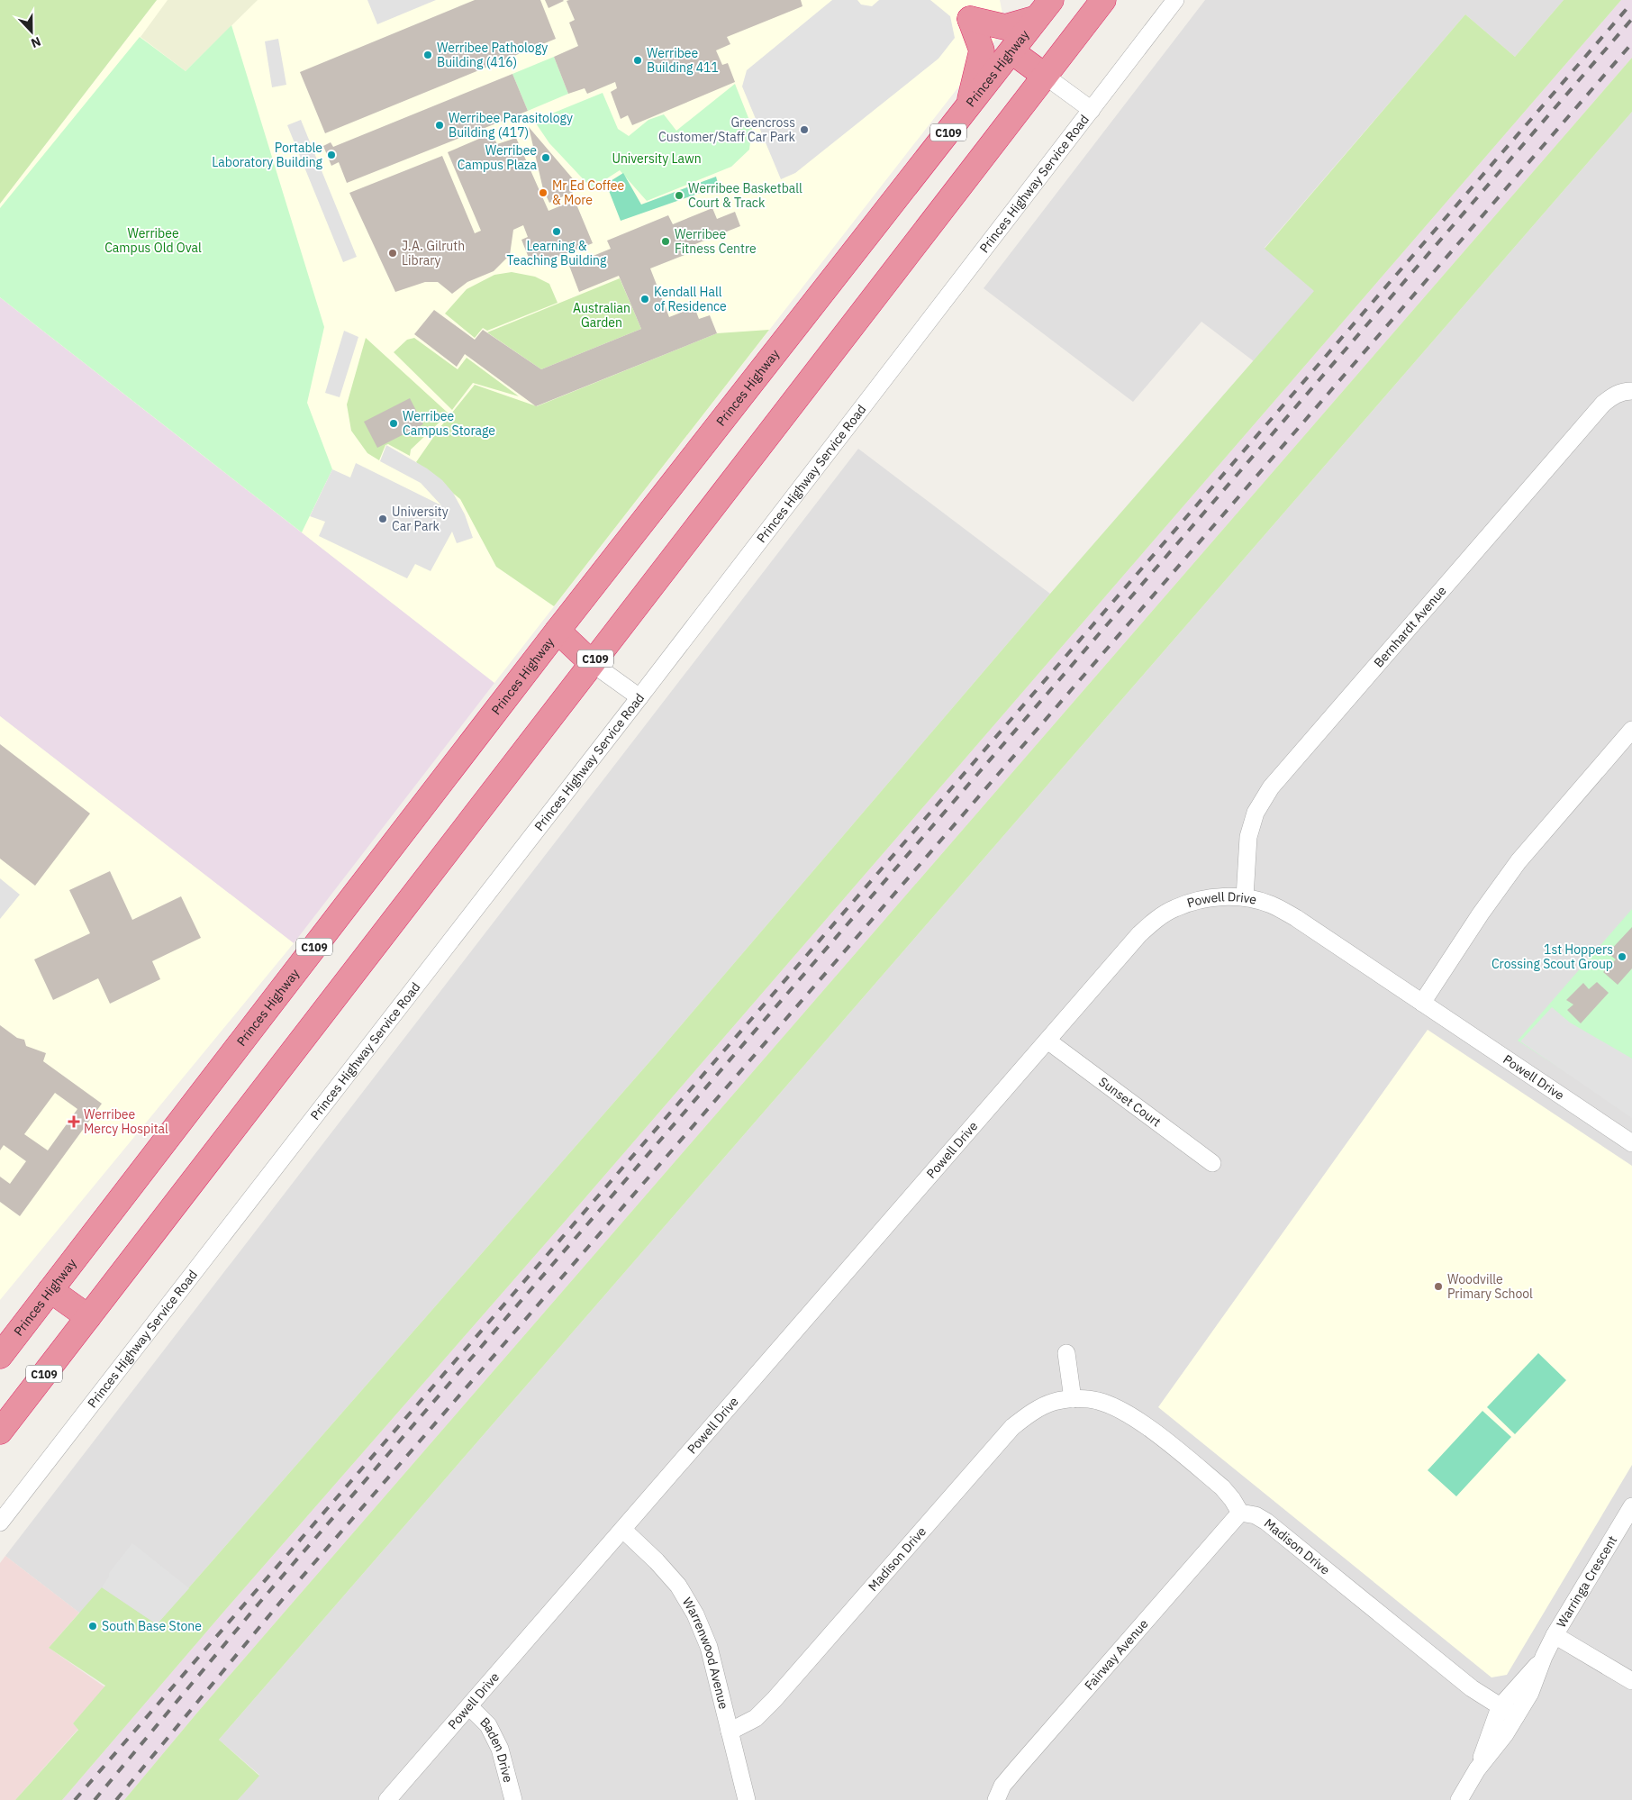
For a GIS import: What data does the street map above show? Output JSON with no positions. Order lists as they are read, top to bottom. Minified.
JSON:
{"streets":{"highway":["Princes Highway","C109"],"street":["Princes Highway Service Road","Bernhardt Avenue","Powell Drive","Sunset Court","Madison Drive","Warringa Crescent","Warrenwood Avenue","Fairway Avenue","Baden Drive"]},"crossings":[["Bernhardt Avenue","Powell Drive"],["Powell Drive","Sunset Court"],["Powell Drive","Warrenwood Avenue"],["Powell Drive","Baden Drive"],["Madison Drive","Warringa Crescent"],["Madison Drive","Warrenwood Avenue"],["Madison Drive","Fairway Avenue"]],"parks":["University Lawn","Werribee Campus Old Oval","Australian Garden"],"places":{"other":["Werribee Pathology Building (416)","Werribee Building 411","Werribee Parasitology Building (417)","Greencross Customer/Staff Car Park","Portable Laboratory Building","Werribee Campus Plaza","Mr Ed Coffee & More","Werribee Basketball Court & Track","Learning & Teaching Building","Werribee Fitness Centre","J.A. Gilruth Library","Kendall Hall of Residence","Werribee Campus Storage","University Car Park","1st Hoppers Crossing Scout Group","Woodville Primary School","South Base Stone"],"health":["Werribee Mercy Hospital"]},"north":"bottom"}
